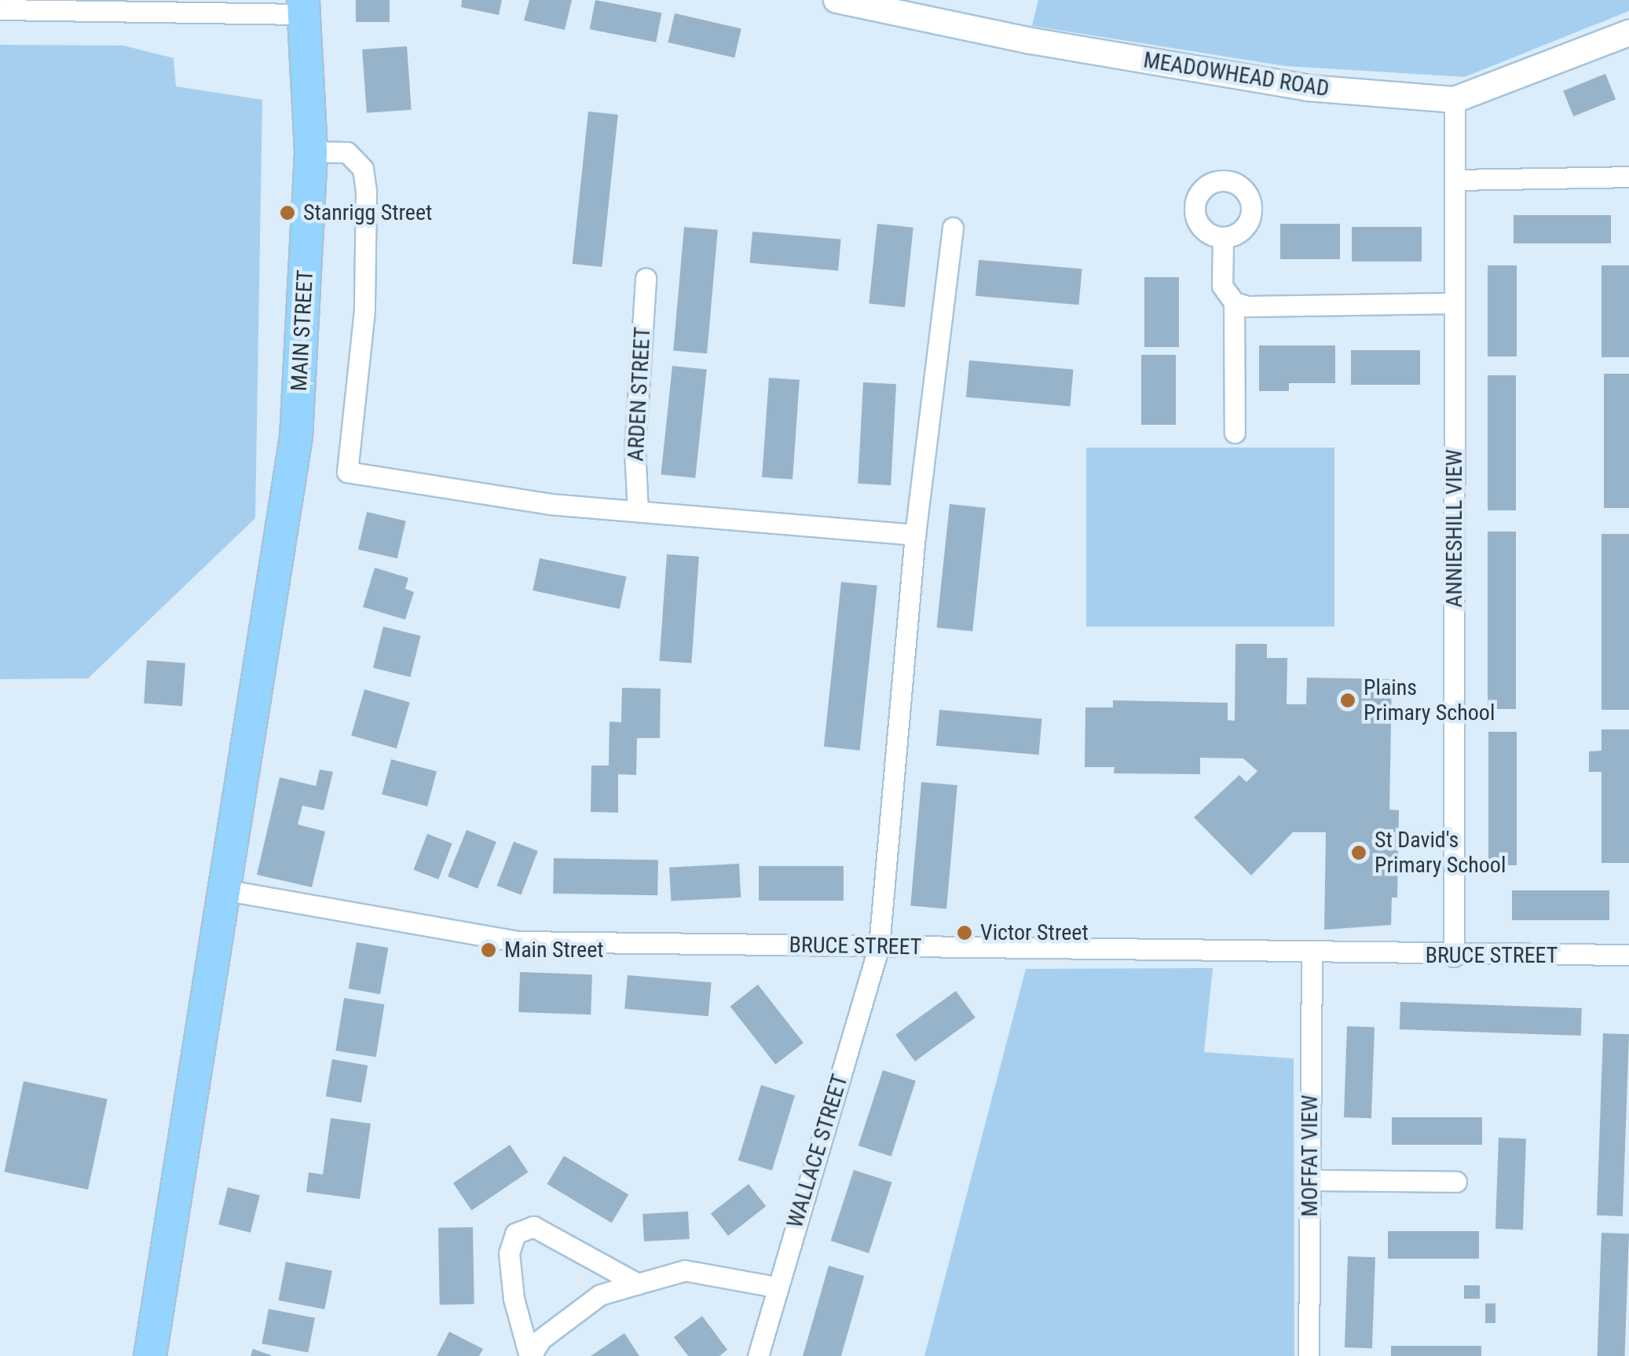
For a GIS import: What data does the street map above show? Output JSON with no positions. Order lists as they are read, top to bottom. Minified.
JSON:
{"streets":{"main road":["MAIN STREET"],"street":["MEADOWHEAD ROAD","ARDEN STREET","ANNIESHILL VIEW","BRUCE STREET","WALLACE STREET","MOFFAT VIEW"]},"crossings":[["MEADOWHEAD ROAD","ANNIESHILL VIEW"],["MAIN STREET","BRUCE STREET"],["ANNIESHILL VIEW","BRUCE STREET"],["BRUCE STREET","WALLACE STREET"],["BRUCE STREET","MOFFAT VIEW"]],"places":["Stanrigg Street","Plains Primary School","St David's Primary School","Victor Street","Main Street"]}
